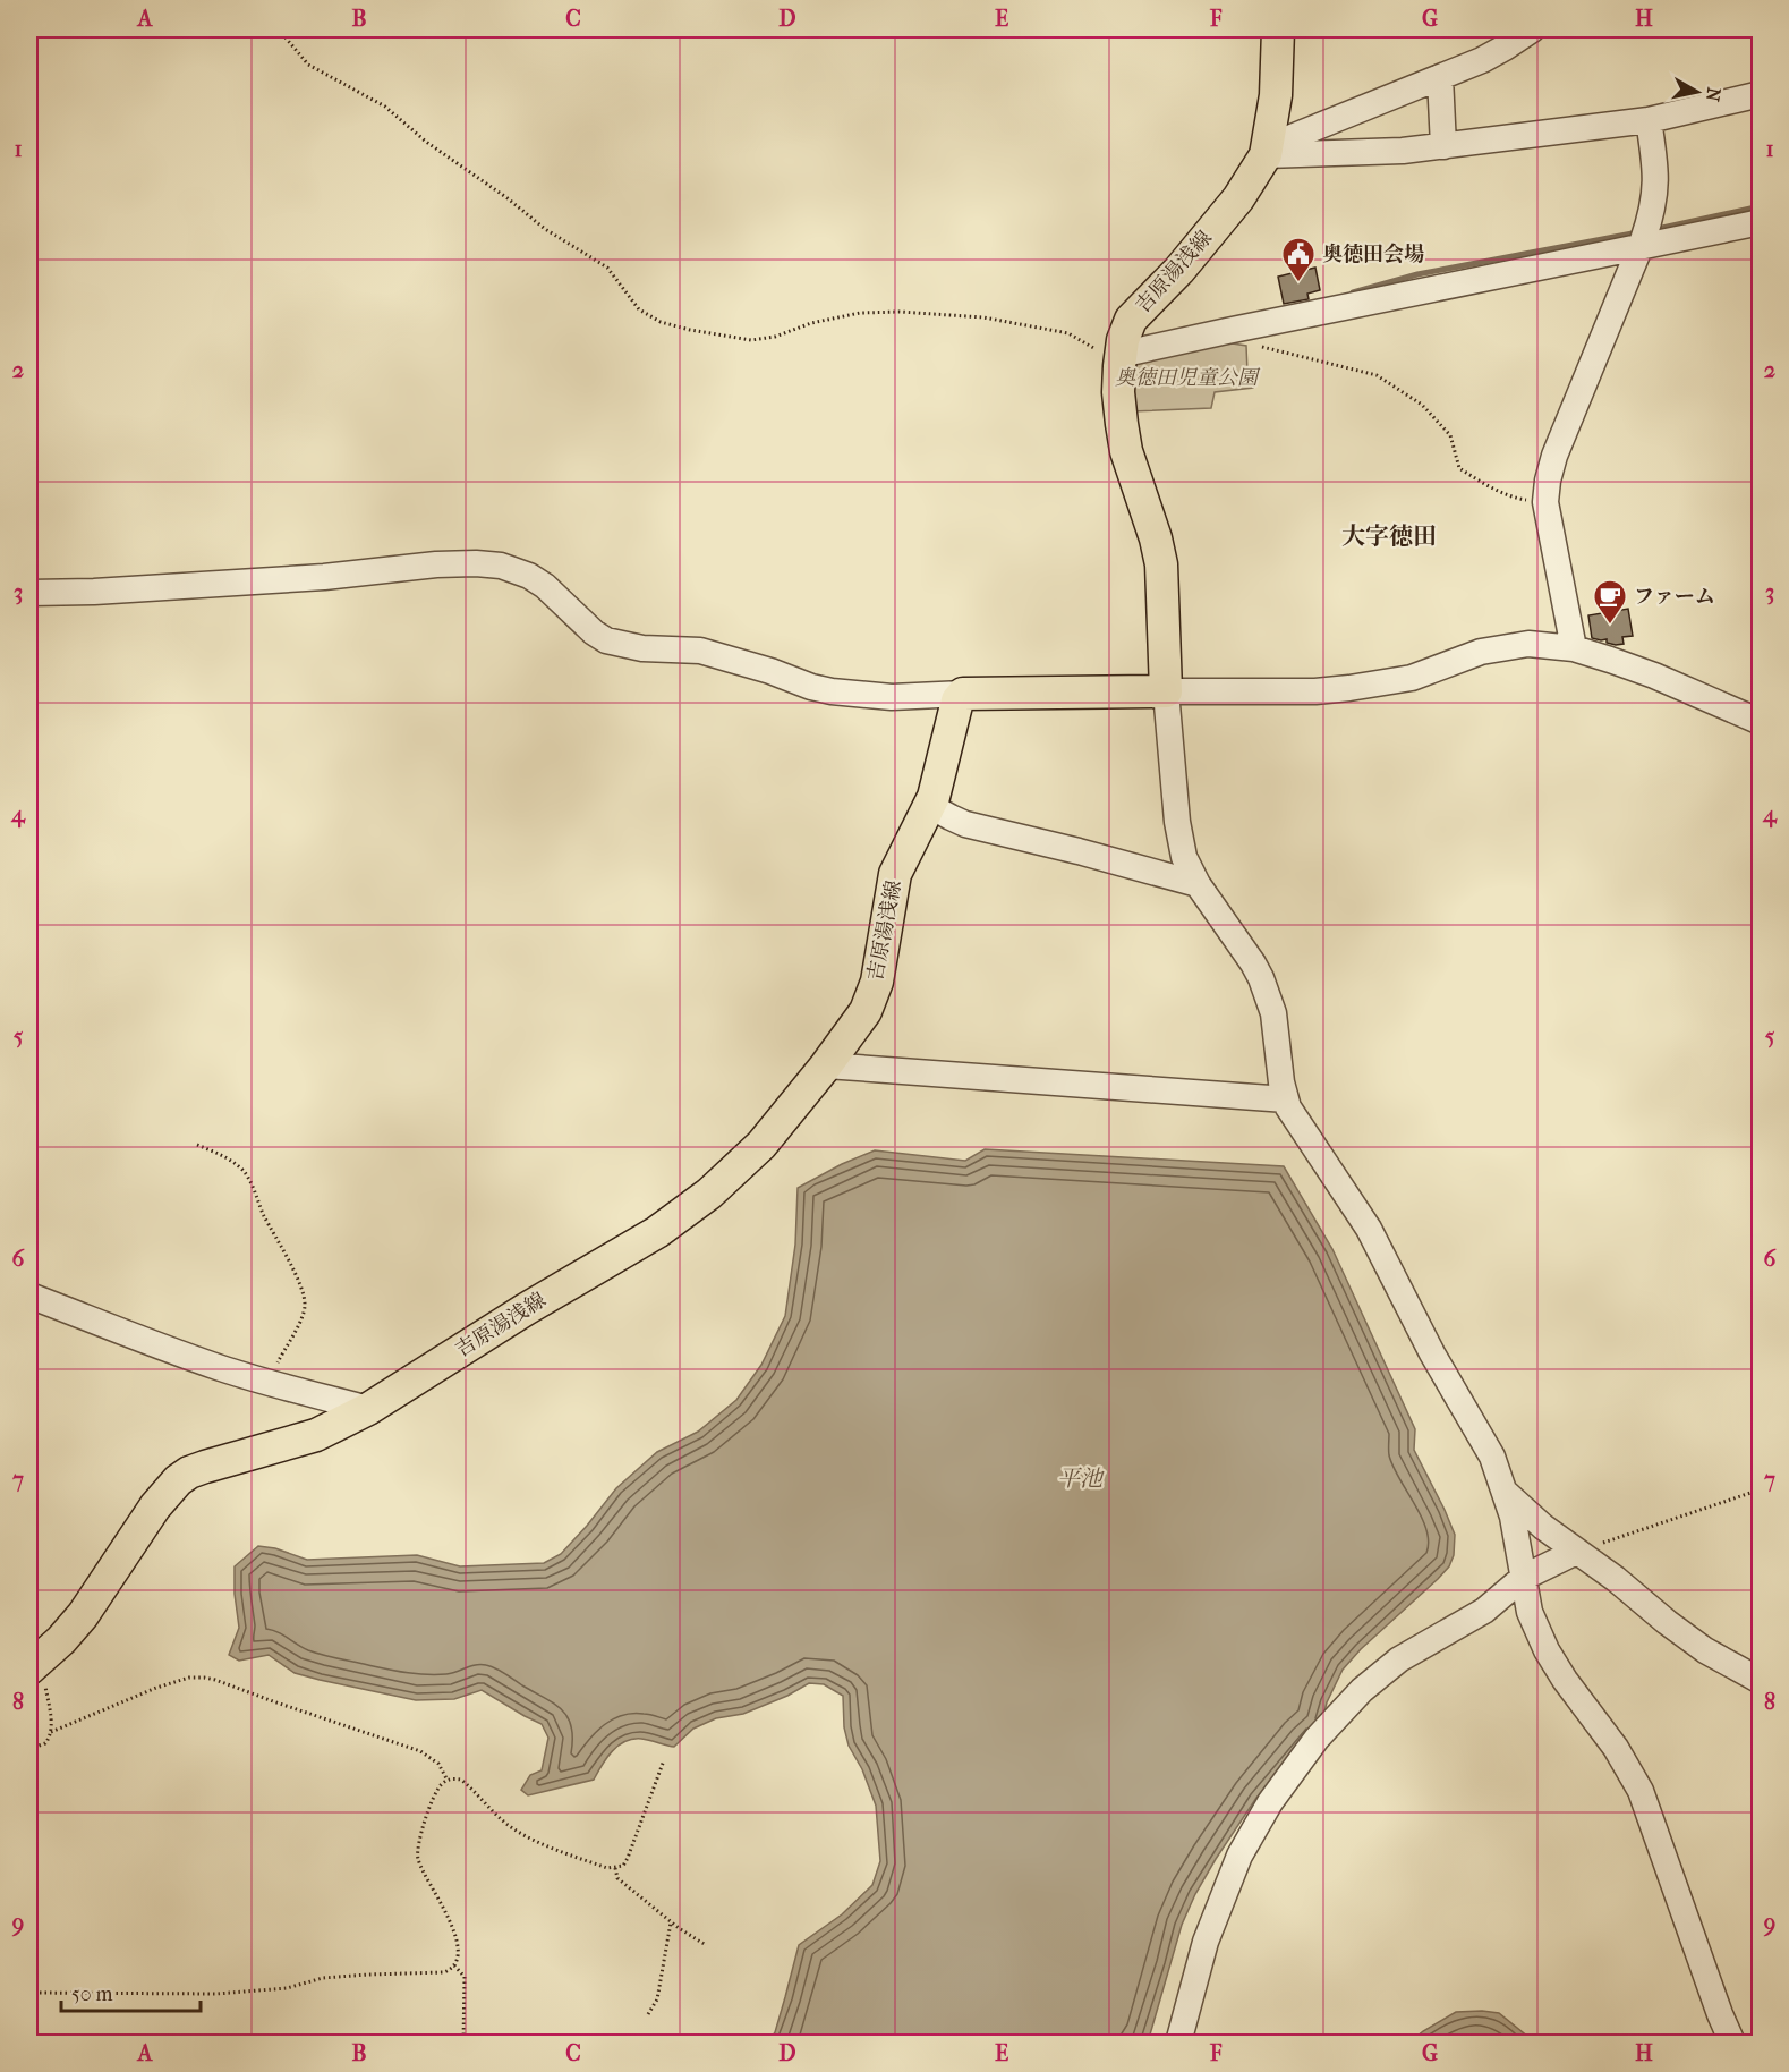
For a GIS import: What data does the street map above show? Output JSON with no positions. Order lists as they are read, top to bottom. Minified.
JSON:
{"streets":{"main road":["吉原湯浅線"]},"districts":["大字徳田"],"water":["平池"],"parks":["奥徳田児童公園"],"places":{"public building":["奥徳田会場"],"cafe":["ファーム"]},"scale_bar":"50 m","north":"right","grid":{"columns":["A","B","C","D","E","F","G","H"],"rows":["1","2","3","4","5","6","7","8","9"]}}
